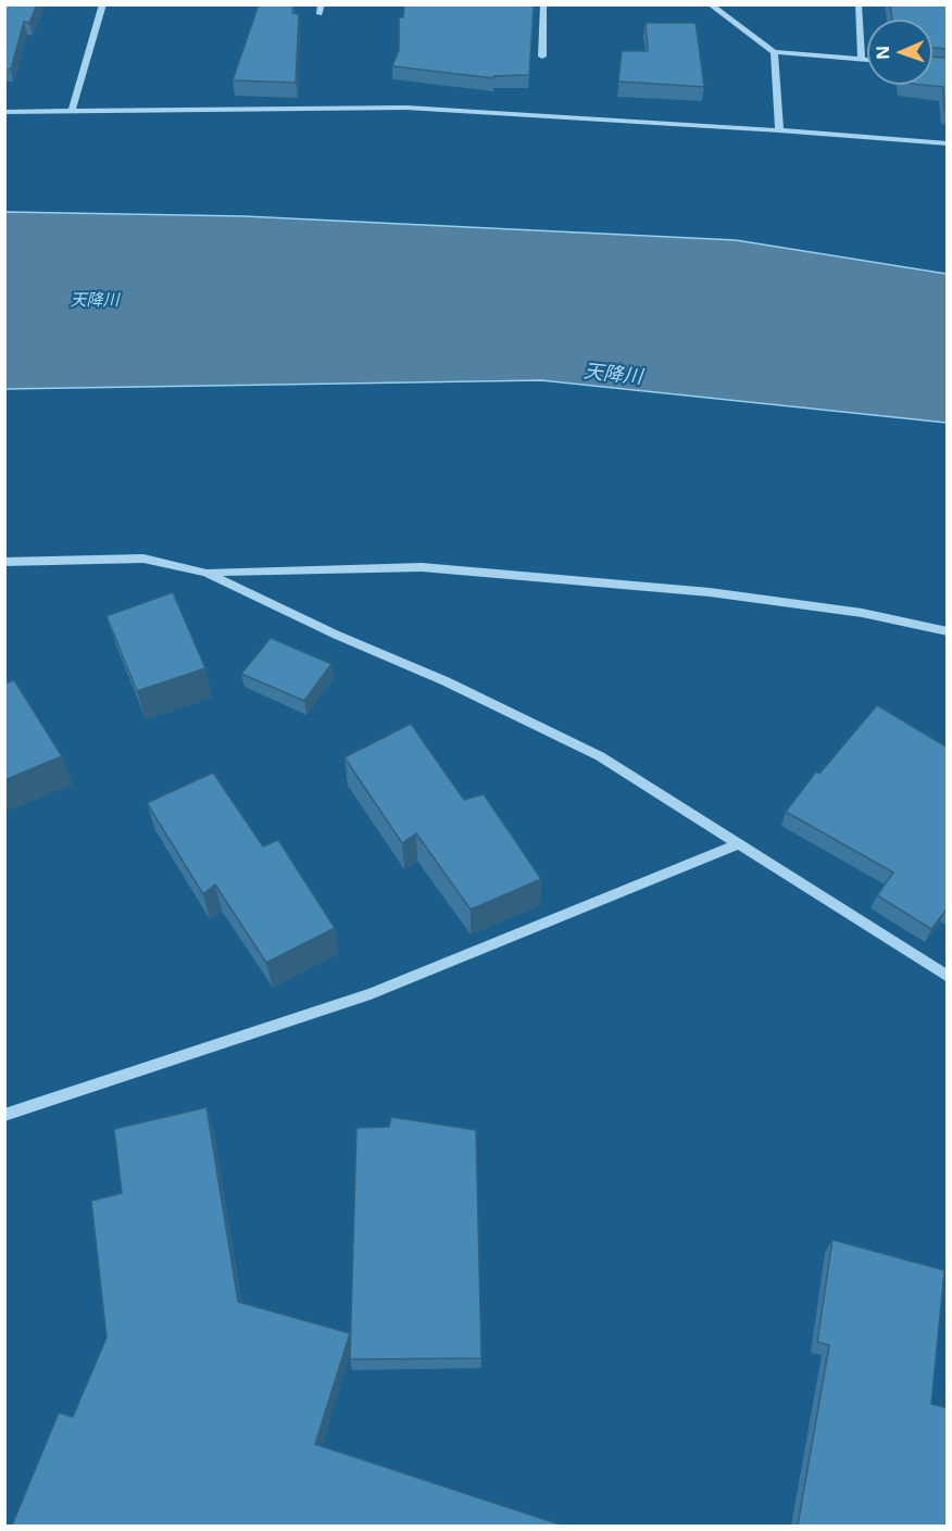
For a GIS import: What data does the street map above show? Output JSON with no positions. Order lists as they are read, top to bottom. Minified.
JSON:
{"water":["天降川"],"north":"left"}
